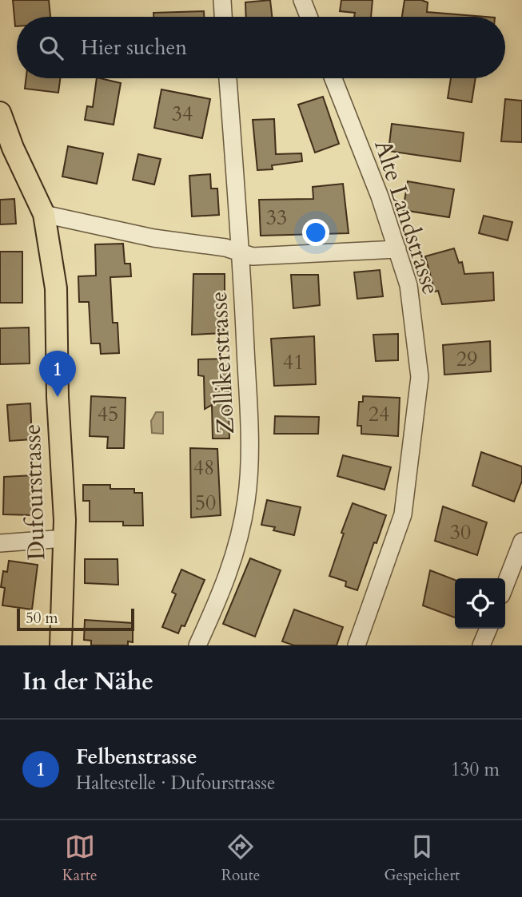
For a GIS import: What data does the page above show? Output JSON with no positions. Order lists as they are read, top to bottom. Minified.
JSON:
{"streets":{"main road":["Dufourstrasse"],"street":["Alte Landstrasse","Zollikerstrasse"]},"house_numbers":["34","33","29","41","45","24","48","50","30"],"scale_bar":"50 m","page":{"search":"Hier suchen","pins":"1","scale":"50 m","heading":"In der Nähe","list":[{"mark":"1","name":"Felbenstrasse","note":"Haltestelle · Dufourstrasse","value":"130 m"}],"nav":["Karte","Route","Gespeichert"]}}
